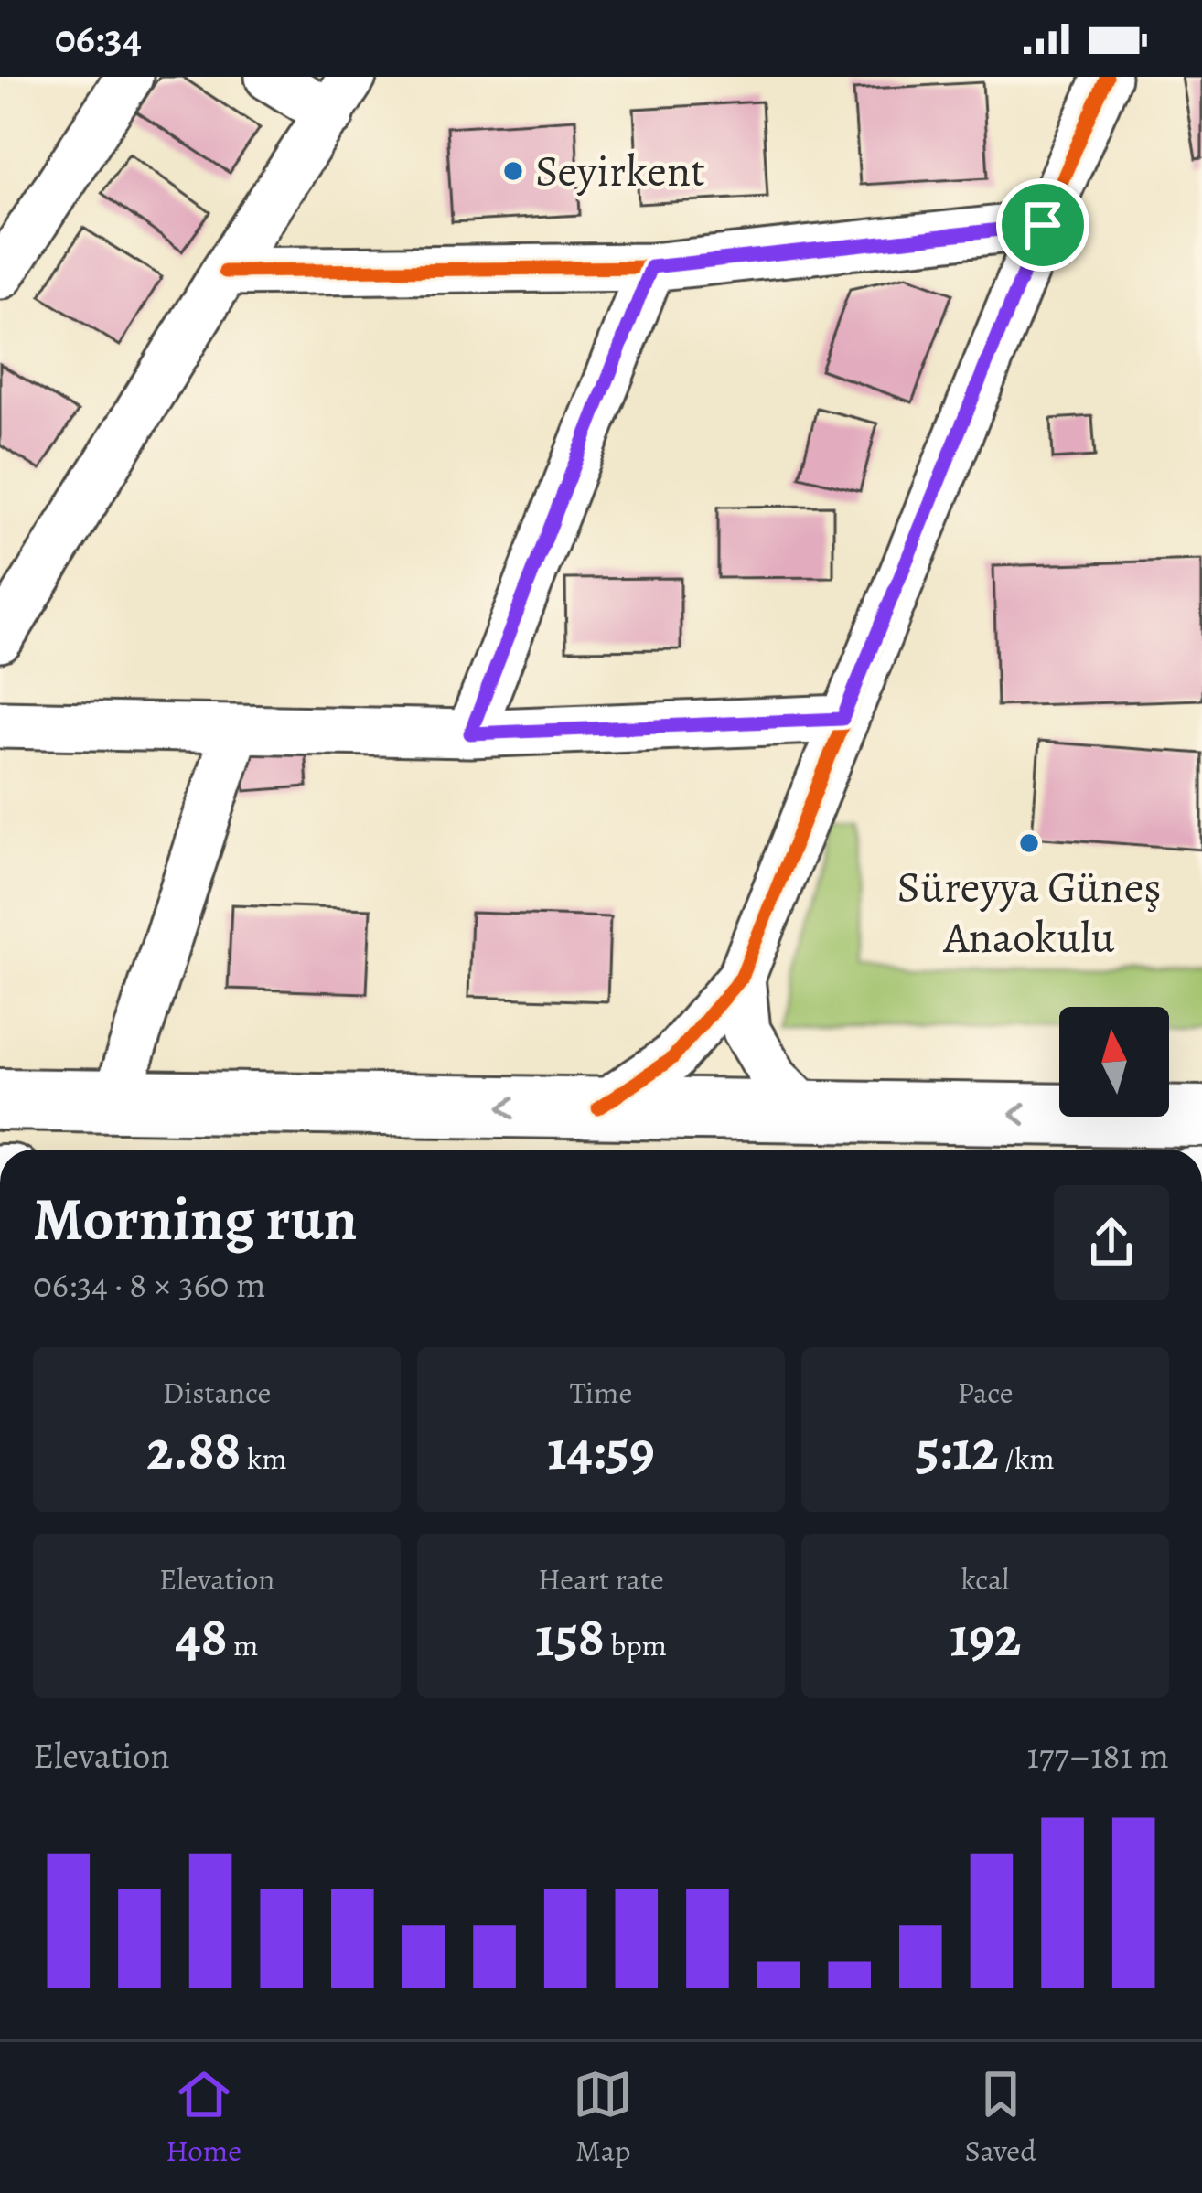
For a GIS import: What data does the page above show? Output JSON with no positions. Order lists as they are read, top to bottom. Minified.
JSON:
{"places":["Seyirkent","Süreyya Güneş Anaokulu"],"north":"top","page":{"status":"06:34","heading":["Morning run","06:34 · 8 × 360 m"],"stats":[["Distance","2.88 km"],["Time","14:59"],["Pace","5:12 /km"],["Elevation","48 m"],["Heart rate","158 bpm"],["kcal","192"]],"chart":["Elevation","177–181 m"],"tabs":["Home","Map","Saved"]}}
